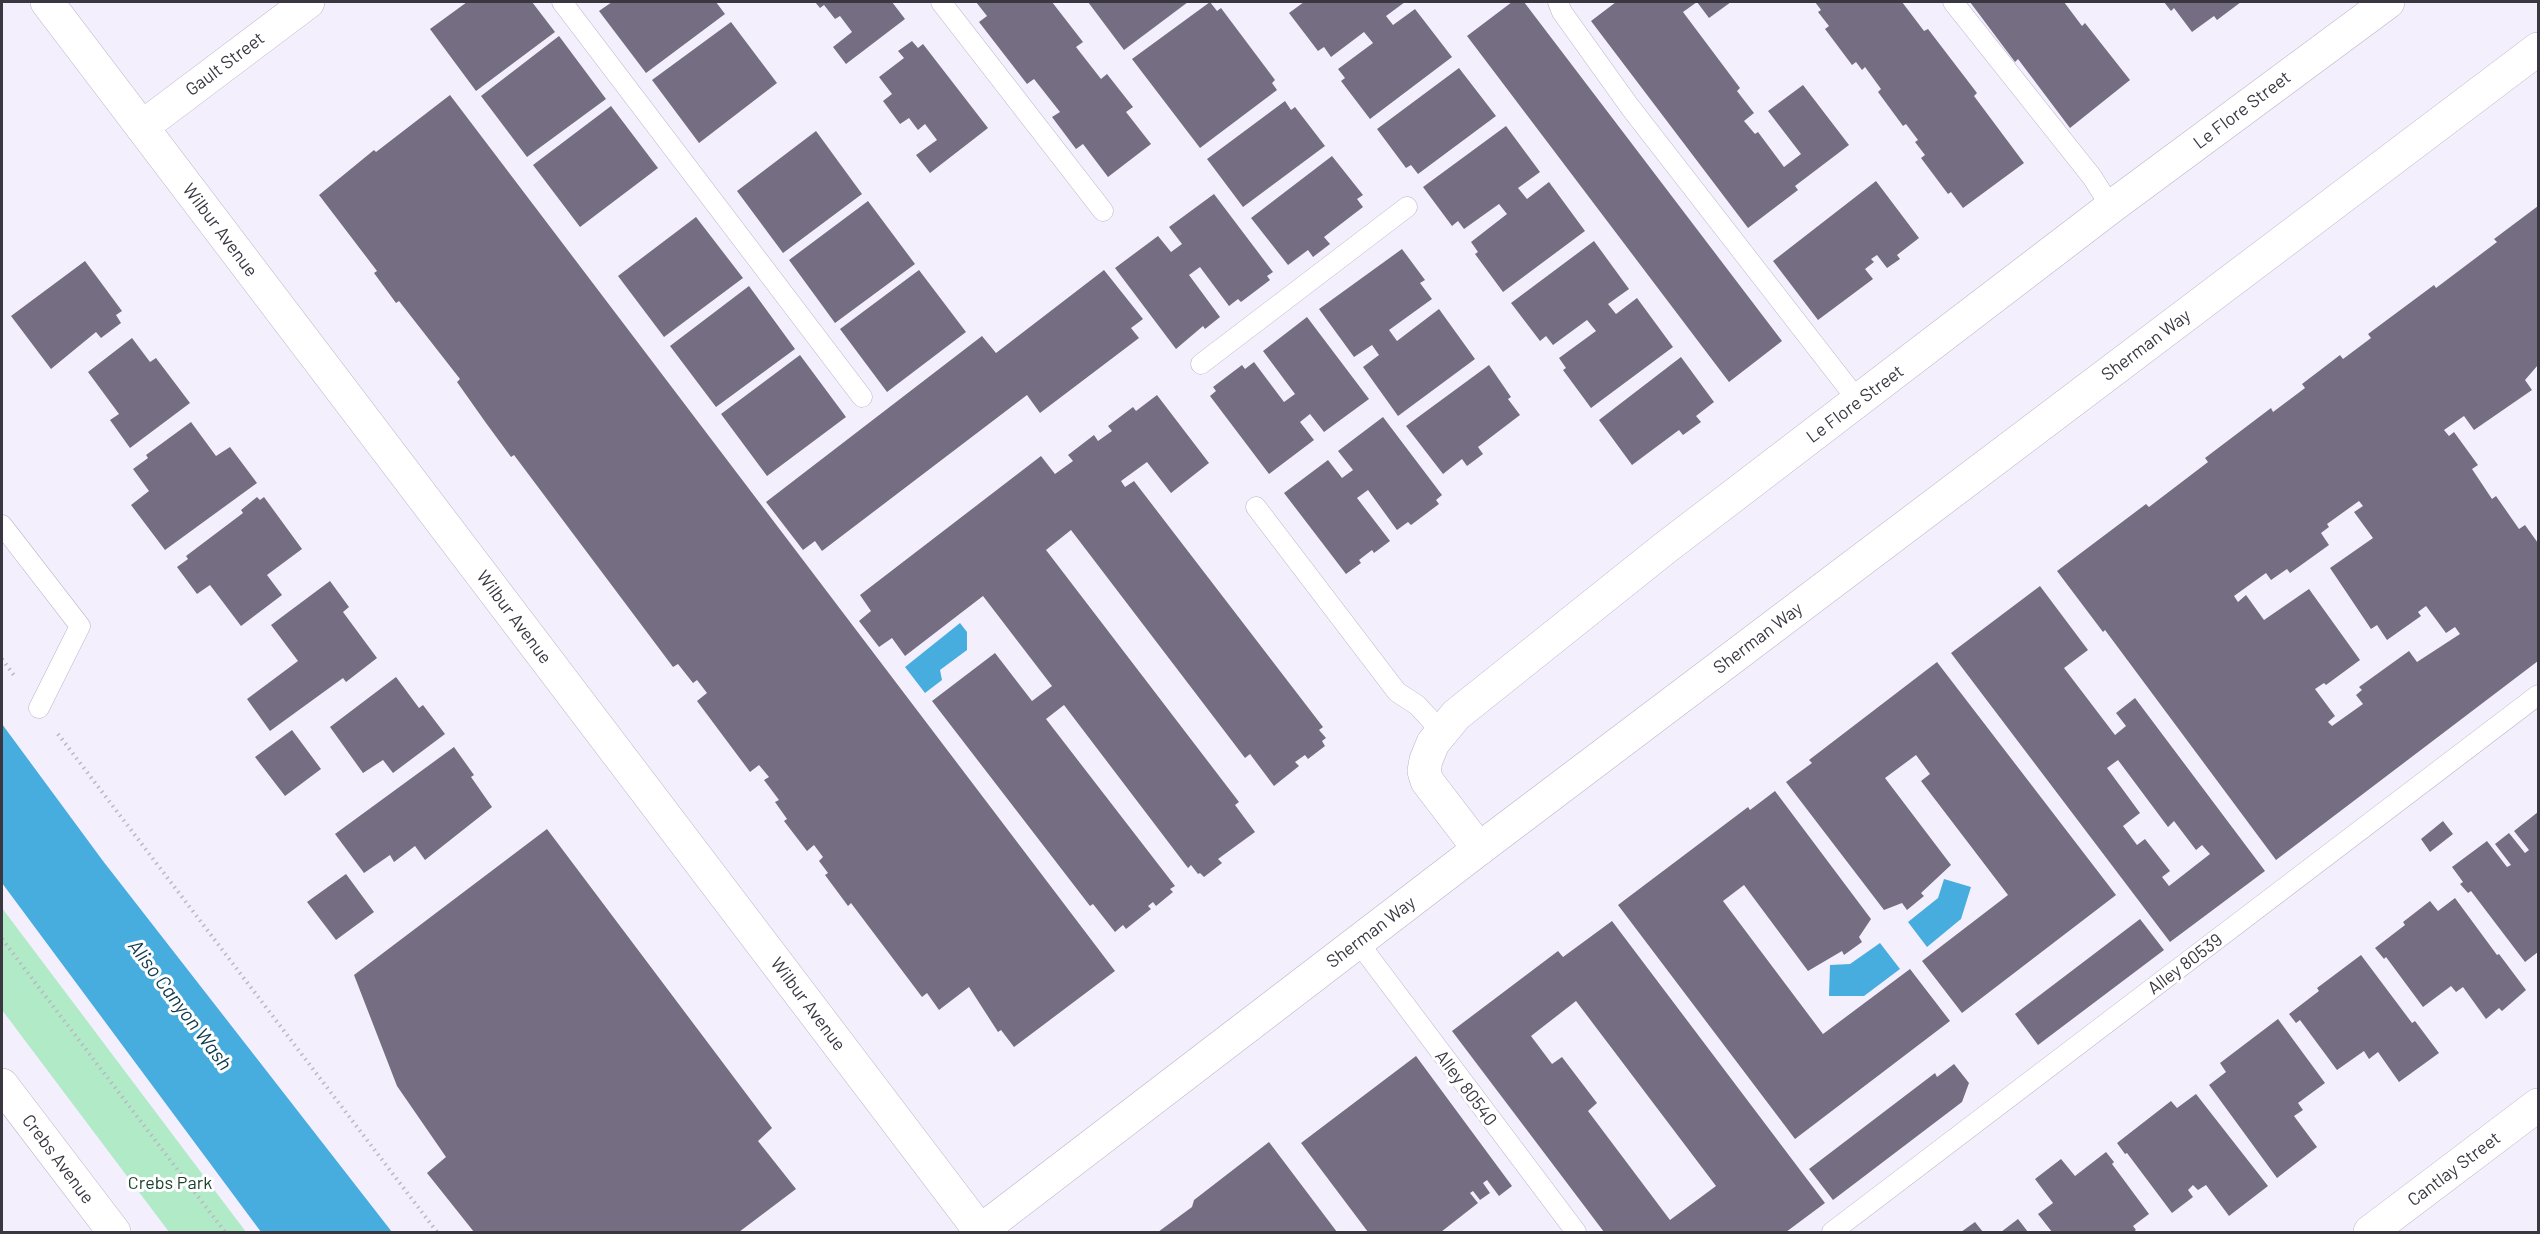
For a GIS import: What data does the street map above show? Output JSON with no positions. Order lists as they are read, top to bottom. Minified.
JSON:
{"streets":{"main road":["Gault Street","Le Flore Street","Wilbur Avenue","Sherman Way","Crebs Avenue","Cantlay Street"],"lane":["Alley 80539","Alley 80540"]},"crossings":[["Gault Street","Wilbur Avenue"],["Le Flore Street","Sherman Way"],["Wilbur Avenue","Sherman Way"],["Sherman Way","Alley 80540"]],"water":["Aliso Canyon Wash"],"parks":["Crebs Park"]}
